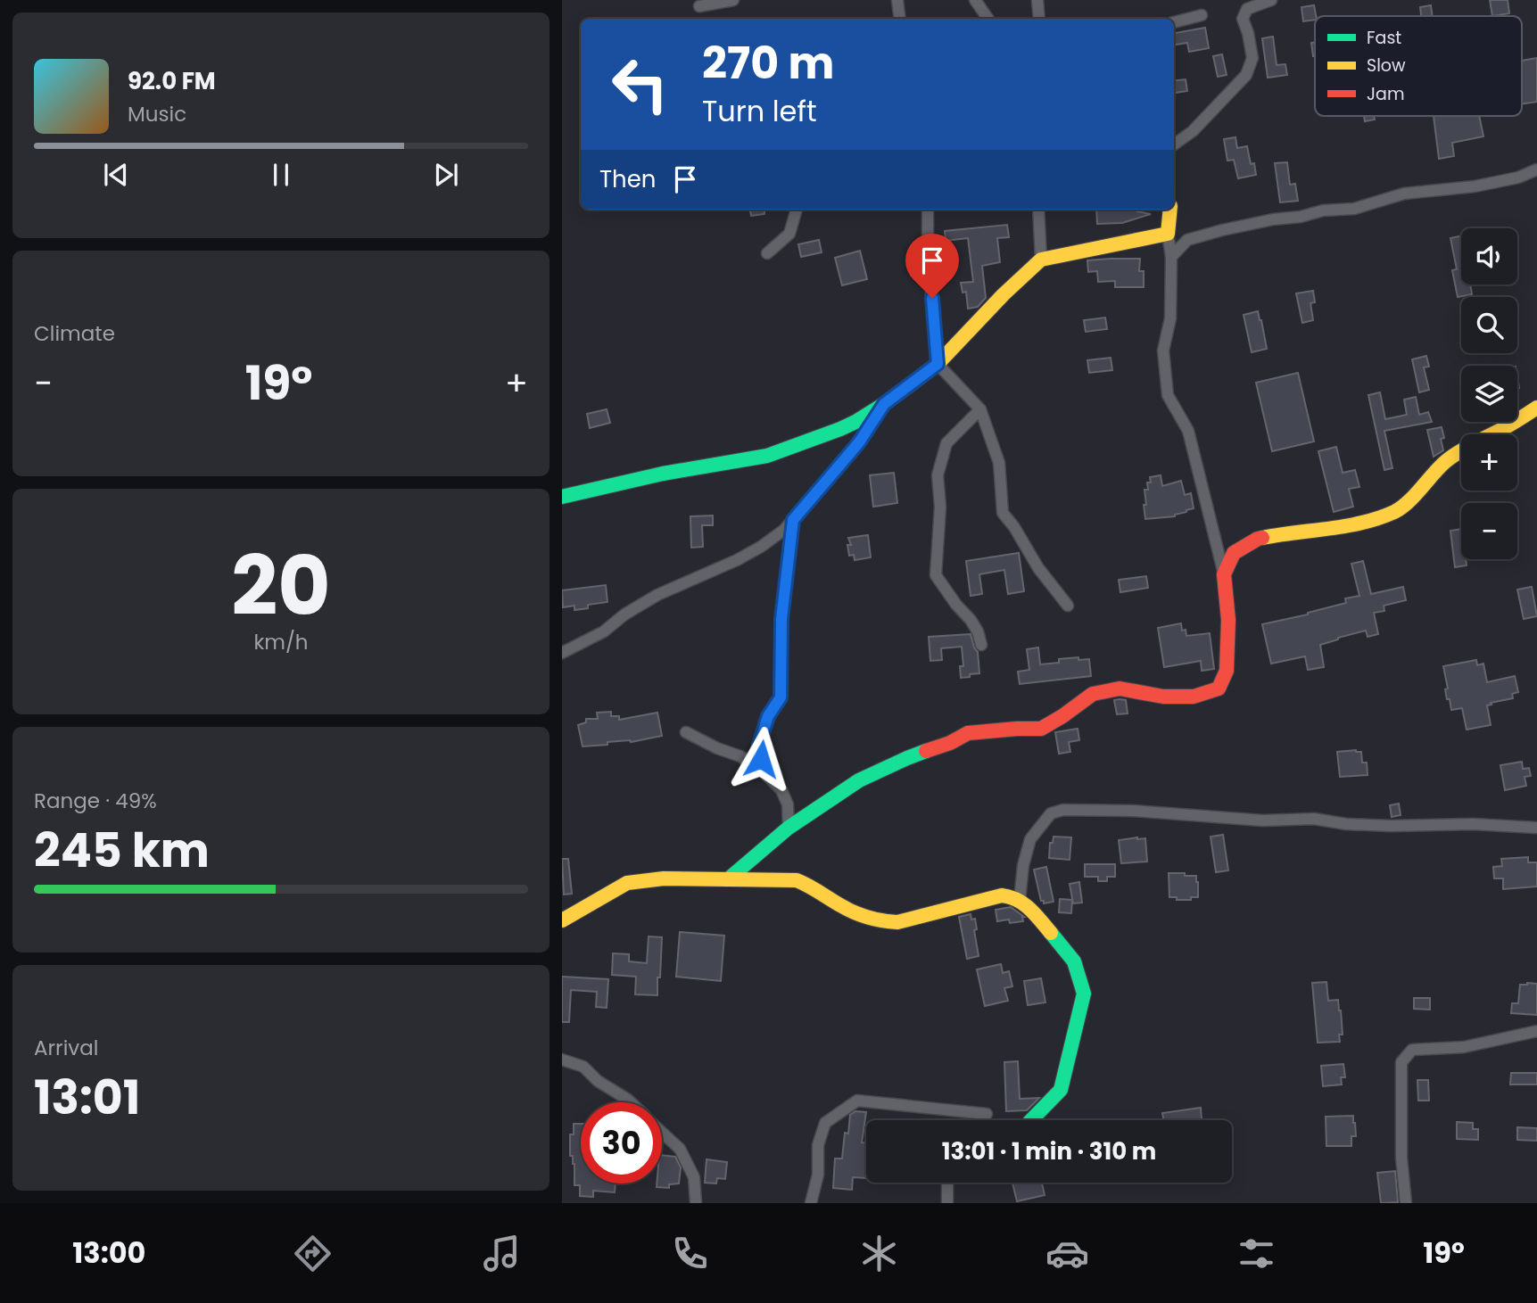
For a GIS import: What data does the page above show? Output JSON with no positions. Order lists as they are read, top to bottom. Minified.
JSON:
{"legend":["Fast","Slow","Jam"],"page":{"turn":["270 m","Turn left"],"song":["92.0 FM","Music"],"then":"Then","map_buttons":["+","−"],"tile":["Climate",["20","km/h"],["Range · 49%","245 km"],["Arrival","13:01"]],"heat":["−","19°","+"],"limit":"30","trip":"13:01 · 1 min · 310 m","tabs":["13:00","19°"]}}
